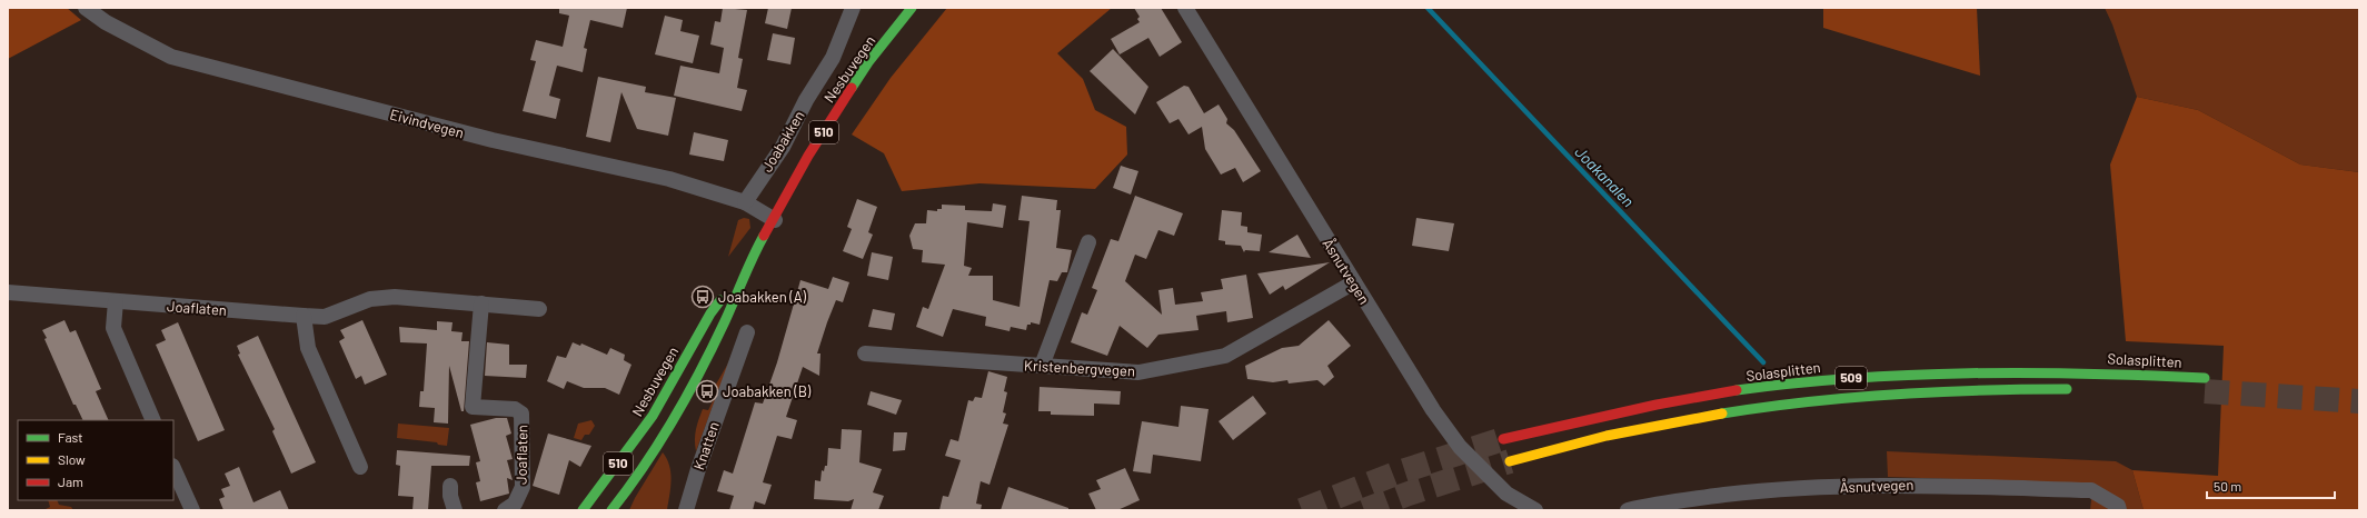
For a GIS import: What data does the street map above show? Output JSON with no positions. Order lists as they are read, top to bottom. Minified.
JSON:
{"streets":{"main road":["Nesbuvegen","510","Solasplitten","509"],"street":["Eivindvegen","Joabakken","Åsnutvegen","Joaflaten","Kristenbergvegen","Knatten"]},"crossings":[["Nesbuvegen","Eivindvegen"],["Nesbuvegen","Knatten"],["Eivindvegen","Joabakken"],["Åsnutvegen","Kristenbergvegen"]],"water":["Joakanalen"],"places":{"bus stop":["Joabakken (A)","Joabakken (B)"]},"legend":["Fast","Slow","Jam"],"scale_bar":"50 m"}
